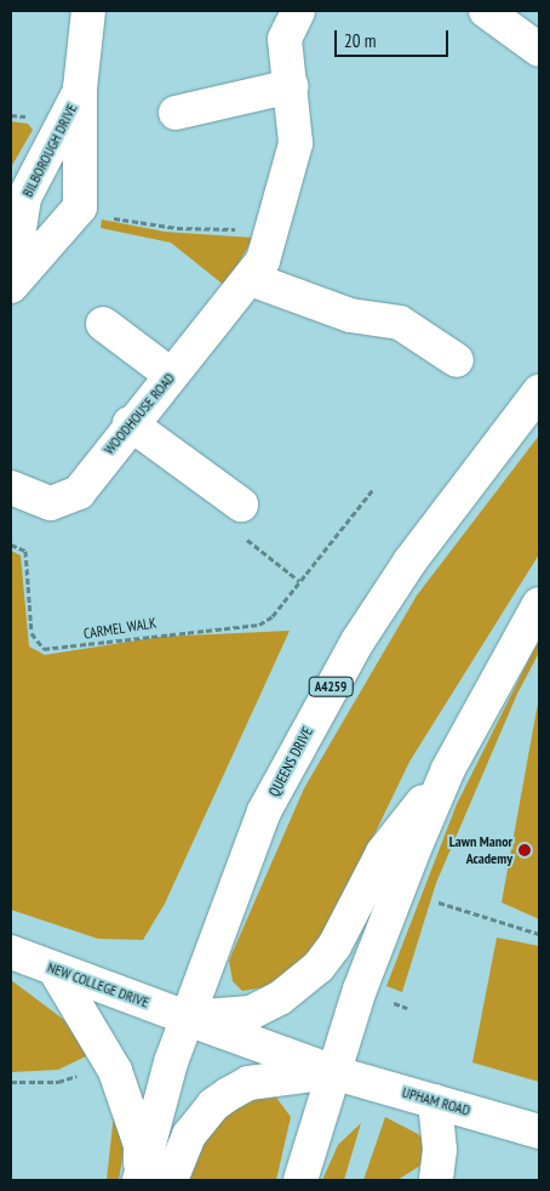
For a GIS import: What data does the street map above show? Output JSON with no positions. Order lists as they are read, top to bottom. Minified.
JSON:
{"streets":{"main road":["BILBOROUGH DRIVE","WOODHOUSE ROAD","A4259","QUEENS DRIVE","NEW COLLEGE DRIVE","UPHAM ROAD"],"path":["CARMEL WALK"]},"crossings":[["QUEENS DRIVE","NEW COLLEGE DRIVE"],["NEW COLLEGE DRIVE","UPHAM ROAD"]],"places":["Lawn Manor Academy"],"scale_bar":"20 m"}
